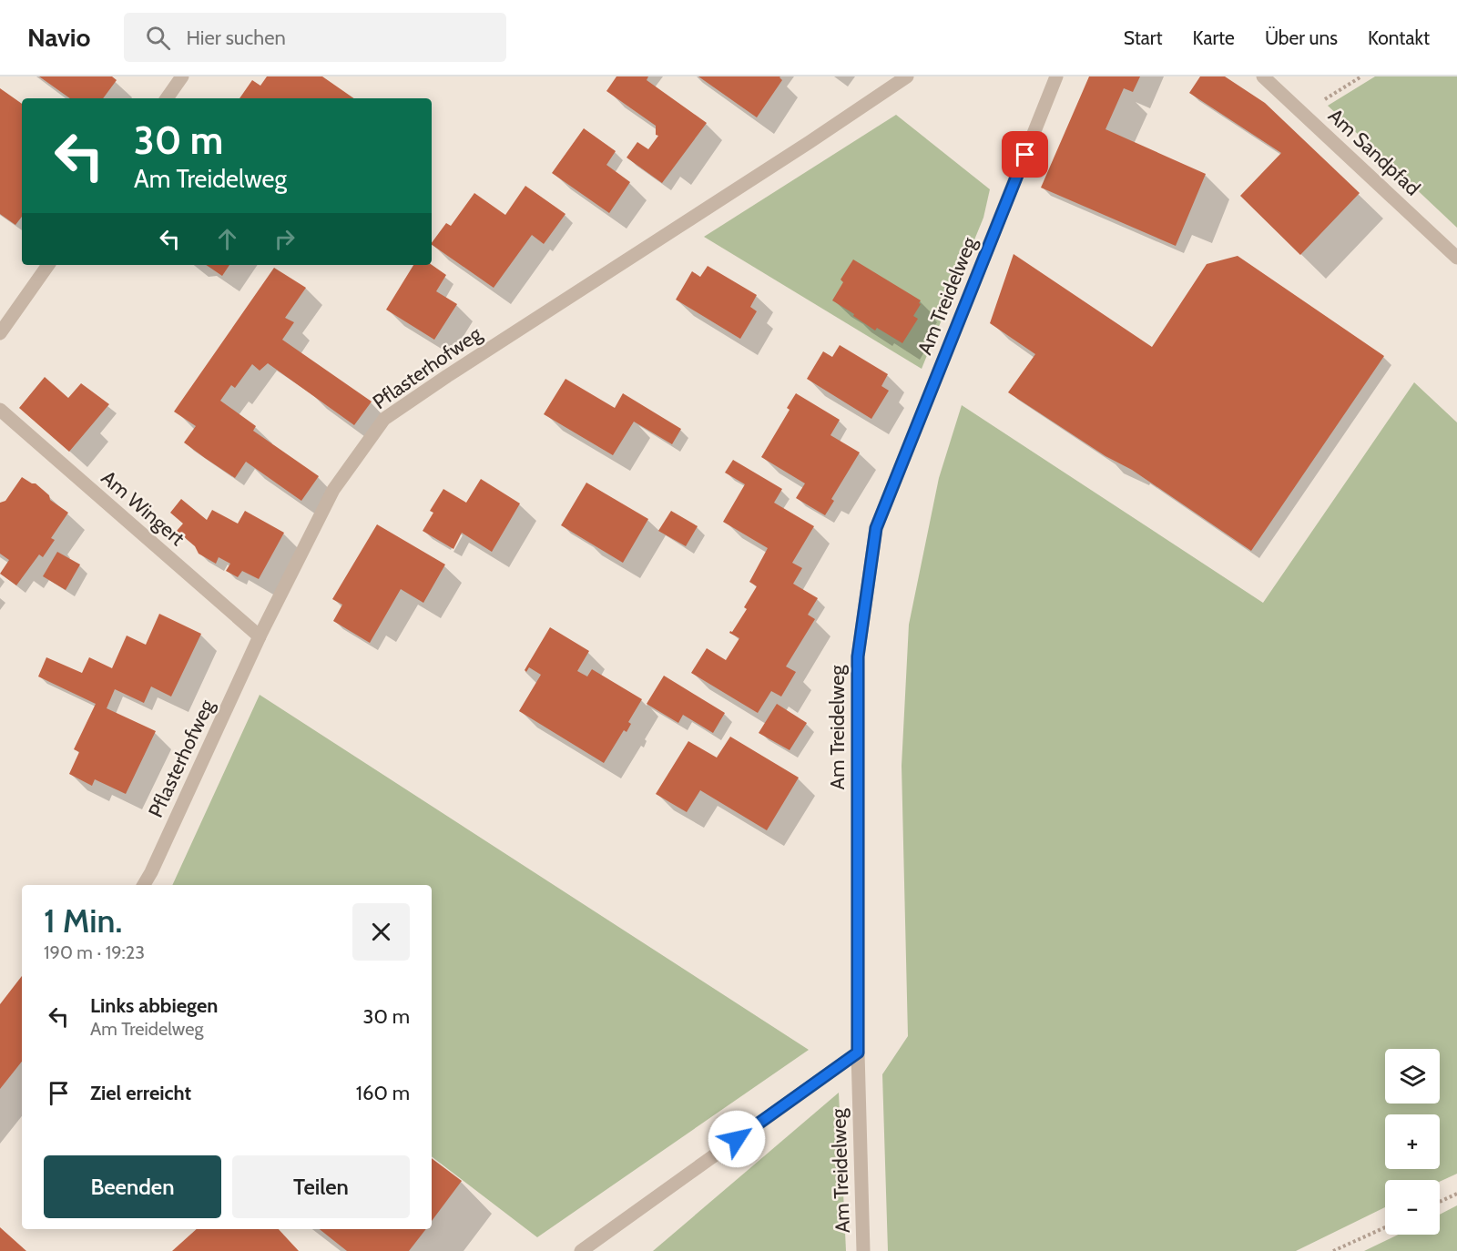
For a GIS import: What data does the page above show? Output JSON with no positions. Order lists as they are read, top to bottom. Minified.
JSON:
{"streets":{"street":["Am Sandpfad","Am Treidelweg","Pflasterhofweg","Am Wingert"]},"crossings":[["Pflasterhofweg","Am Wingert"]],"page":{"header":"Navio","search":"Hier suchen","nav":["Start","Karte","Über uns","Kontakt"],"turn":["30 m","Am Treidelweg"],"heading":["1 Min.","190 m · 19:23"],"list":[{"name":"Links abbiegen","note":"Am Treidelweg","value":"30 m"},{"name":"Ziel erreicht","value":"160 m"}],"map_buttons":["+","−"],"buttons":["Beenden","Teilen"]}}
